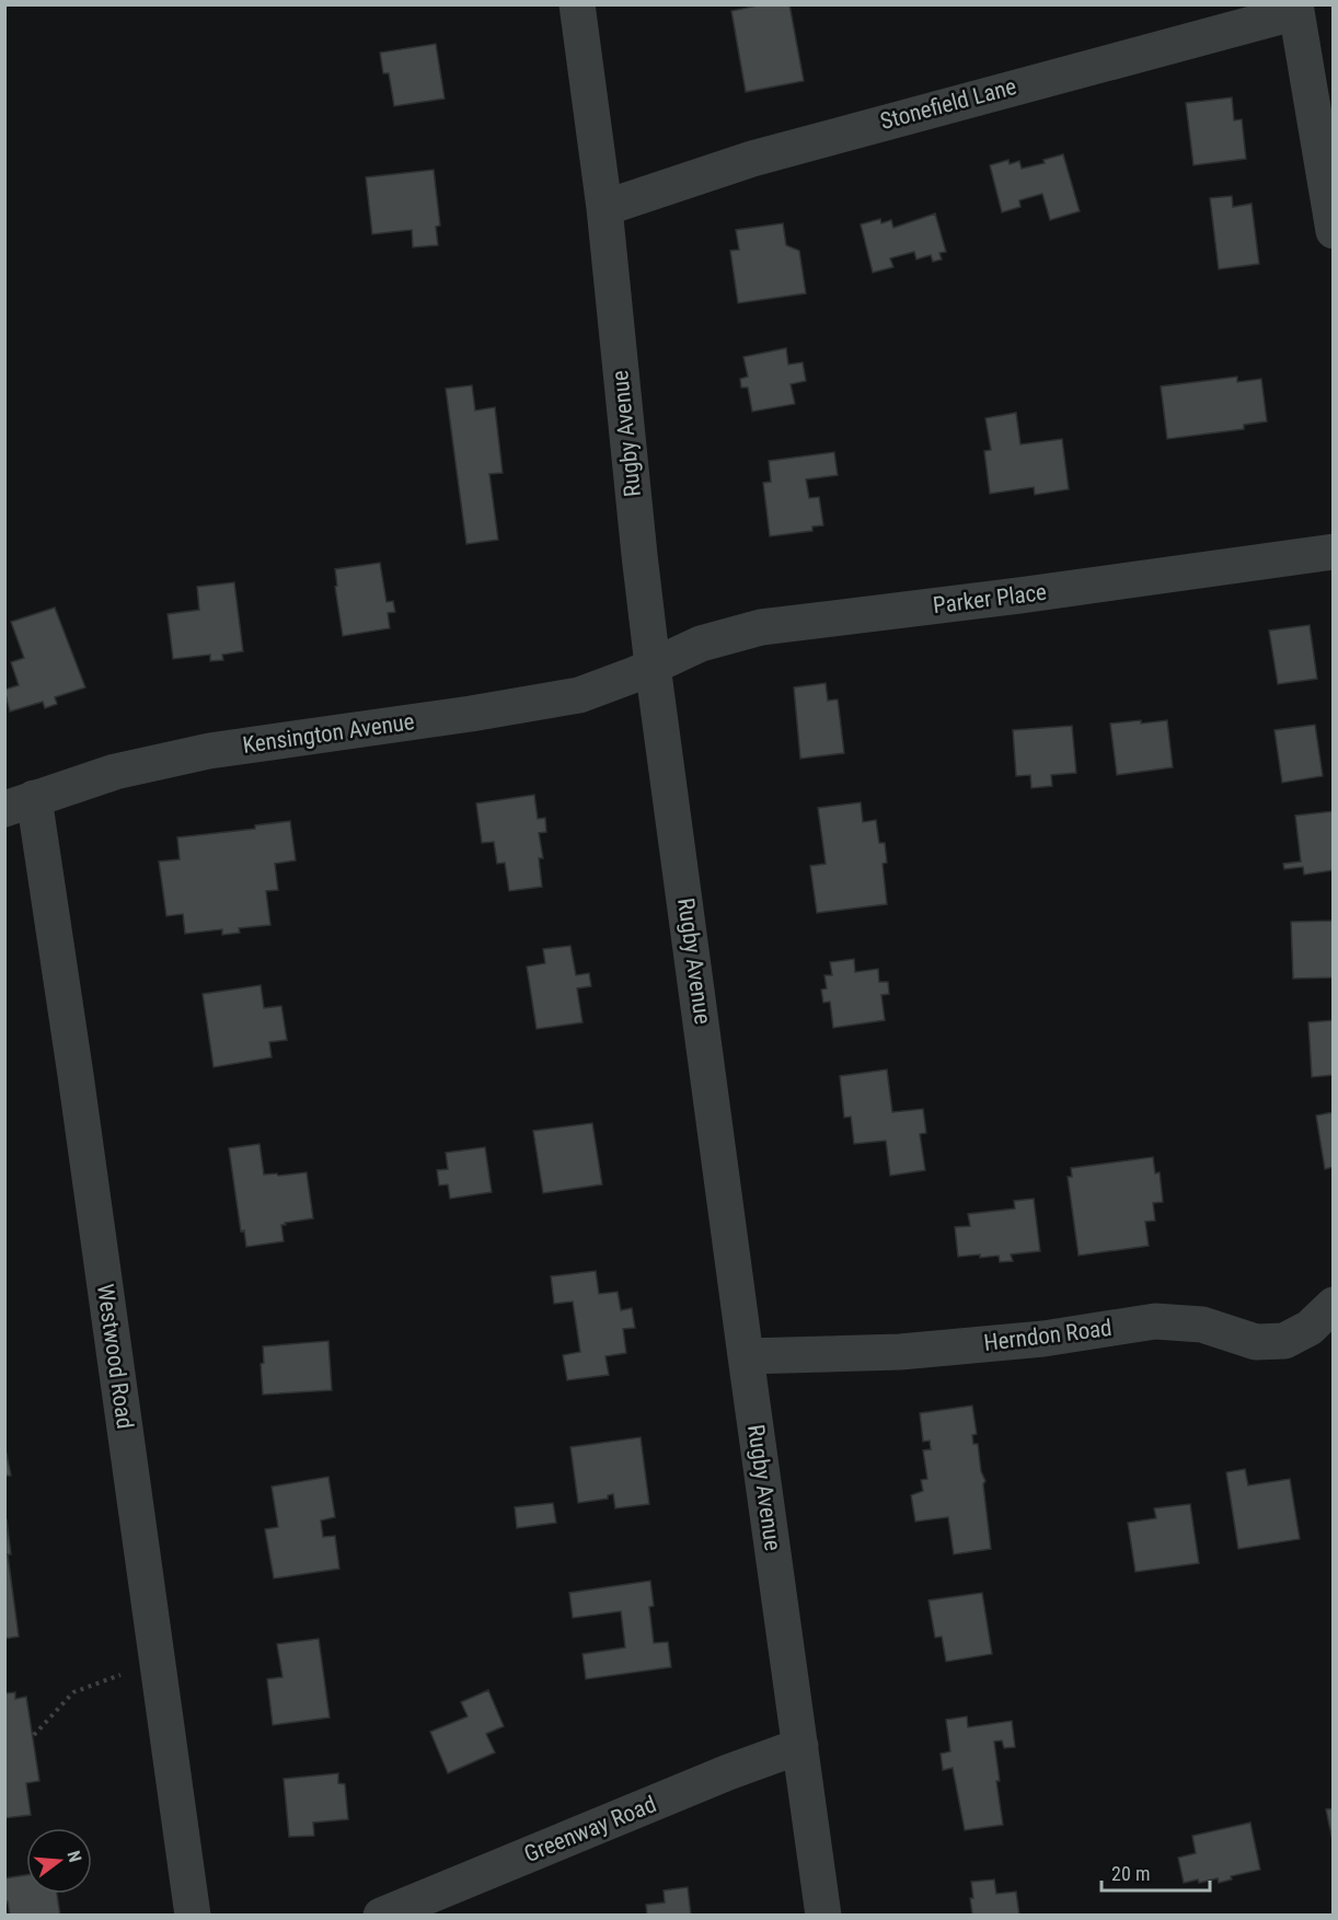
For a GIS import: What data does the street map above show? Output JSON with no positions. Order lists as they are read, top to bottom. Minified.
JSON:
{"streets":{"street":["Stonefield Lane","Rugby Avenue","Parker Place","Kensington Avenue","Herndon Road","Westwood Road","Greenway Road"]},"crossings":[["Stonefield Lane","Rugby Avenue"],["Rugby Avenue","Parker Place"],["Rugby Avenue","Kensington Avenue"],["Rugby Avenue","Herndon Road"],["Rugby Avenue","Greenway Road"],["Parker Place","Kensington Avenue"],["Kensington Avenue","Westwood Road"]],"scale_bar":"20 m","north":"right"}
